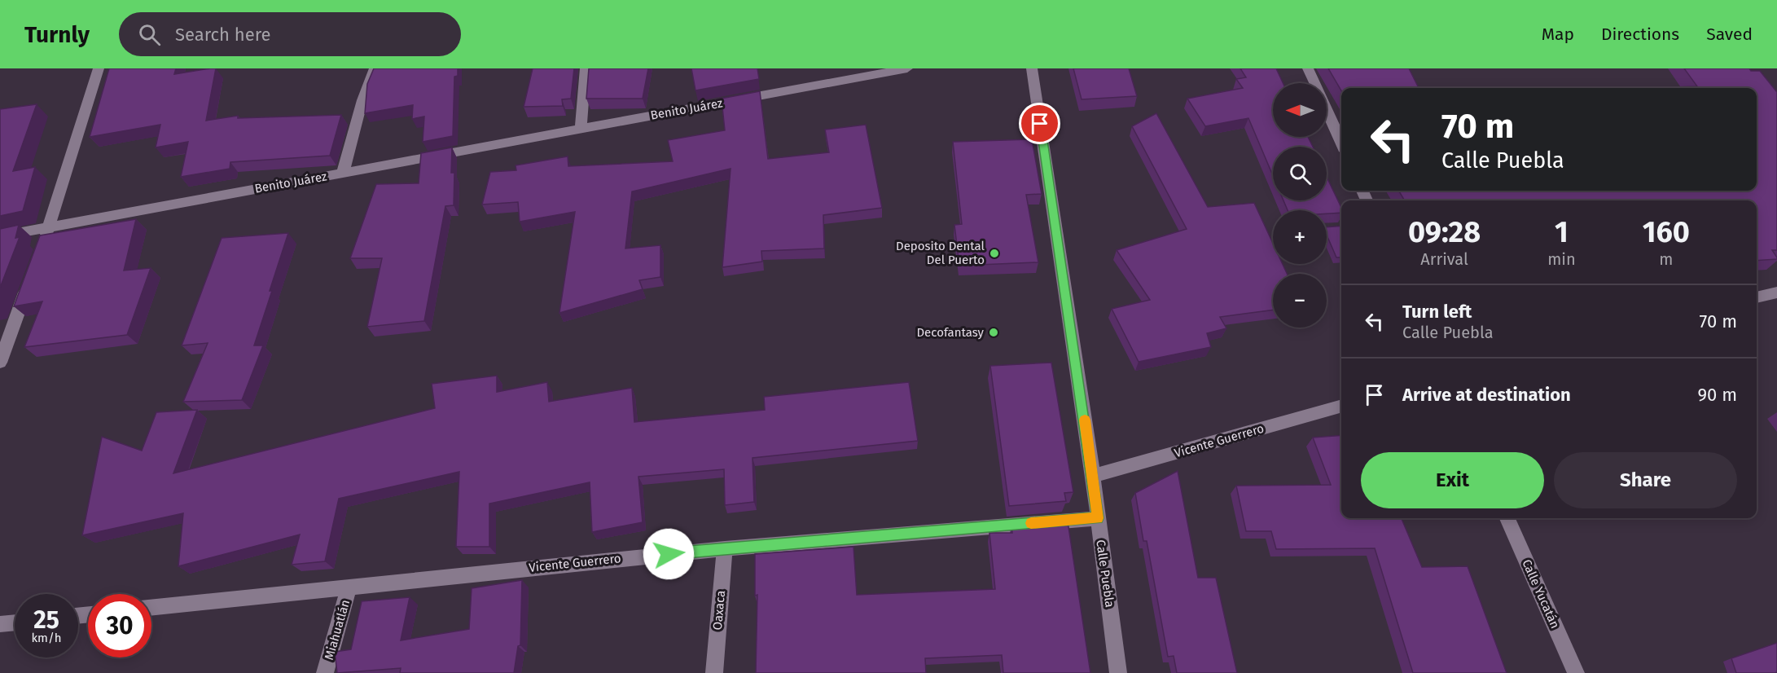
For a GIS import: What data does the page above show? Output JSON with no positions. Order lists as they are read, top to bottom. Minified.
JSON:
{"streets":{"street":["Benito Juárez","Vicente Guerrero","Calle Puebla","Calle Yucatán","Oaxaca","Miahuatlán"]},"crossings":[["Vicente Guerrero","Calle Puebla"],["Vicente Guerrero","Oaxaca"],["Vicente Guerrero","Miahuatlán"]],"places":["Deposito Dental Del Puerto","Decofantasy"],"north":"left","page":{"header":"Turnly","search":"Search here","nav":["Map","Directions","Saved"],"map_buttons":["+","−"],"turn":["70 m","Calle Puebla"],"eta":["09:28","Arrival","1","min","160","m"],"list":[{"name":"Turn left","note":"Calle Puebla","value":"70 m"},{"name":"Arrive at destination","value":"90 m"}],"buttons":["Exit","Share"],"speed":"25 km/h","limit":"30"}}
